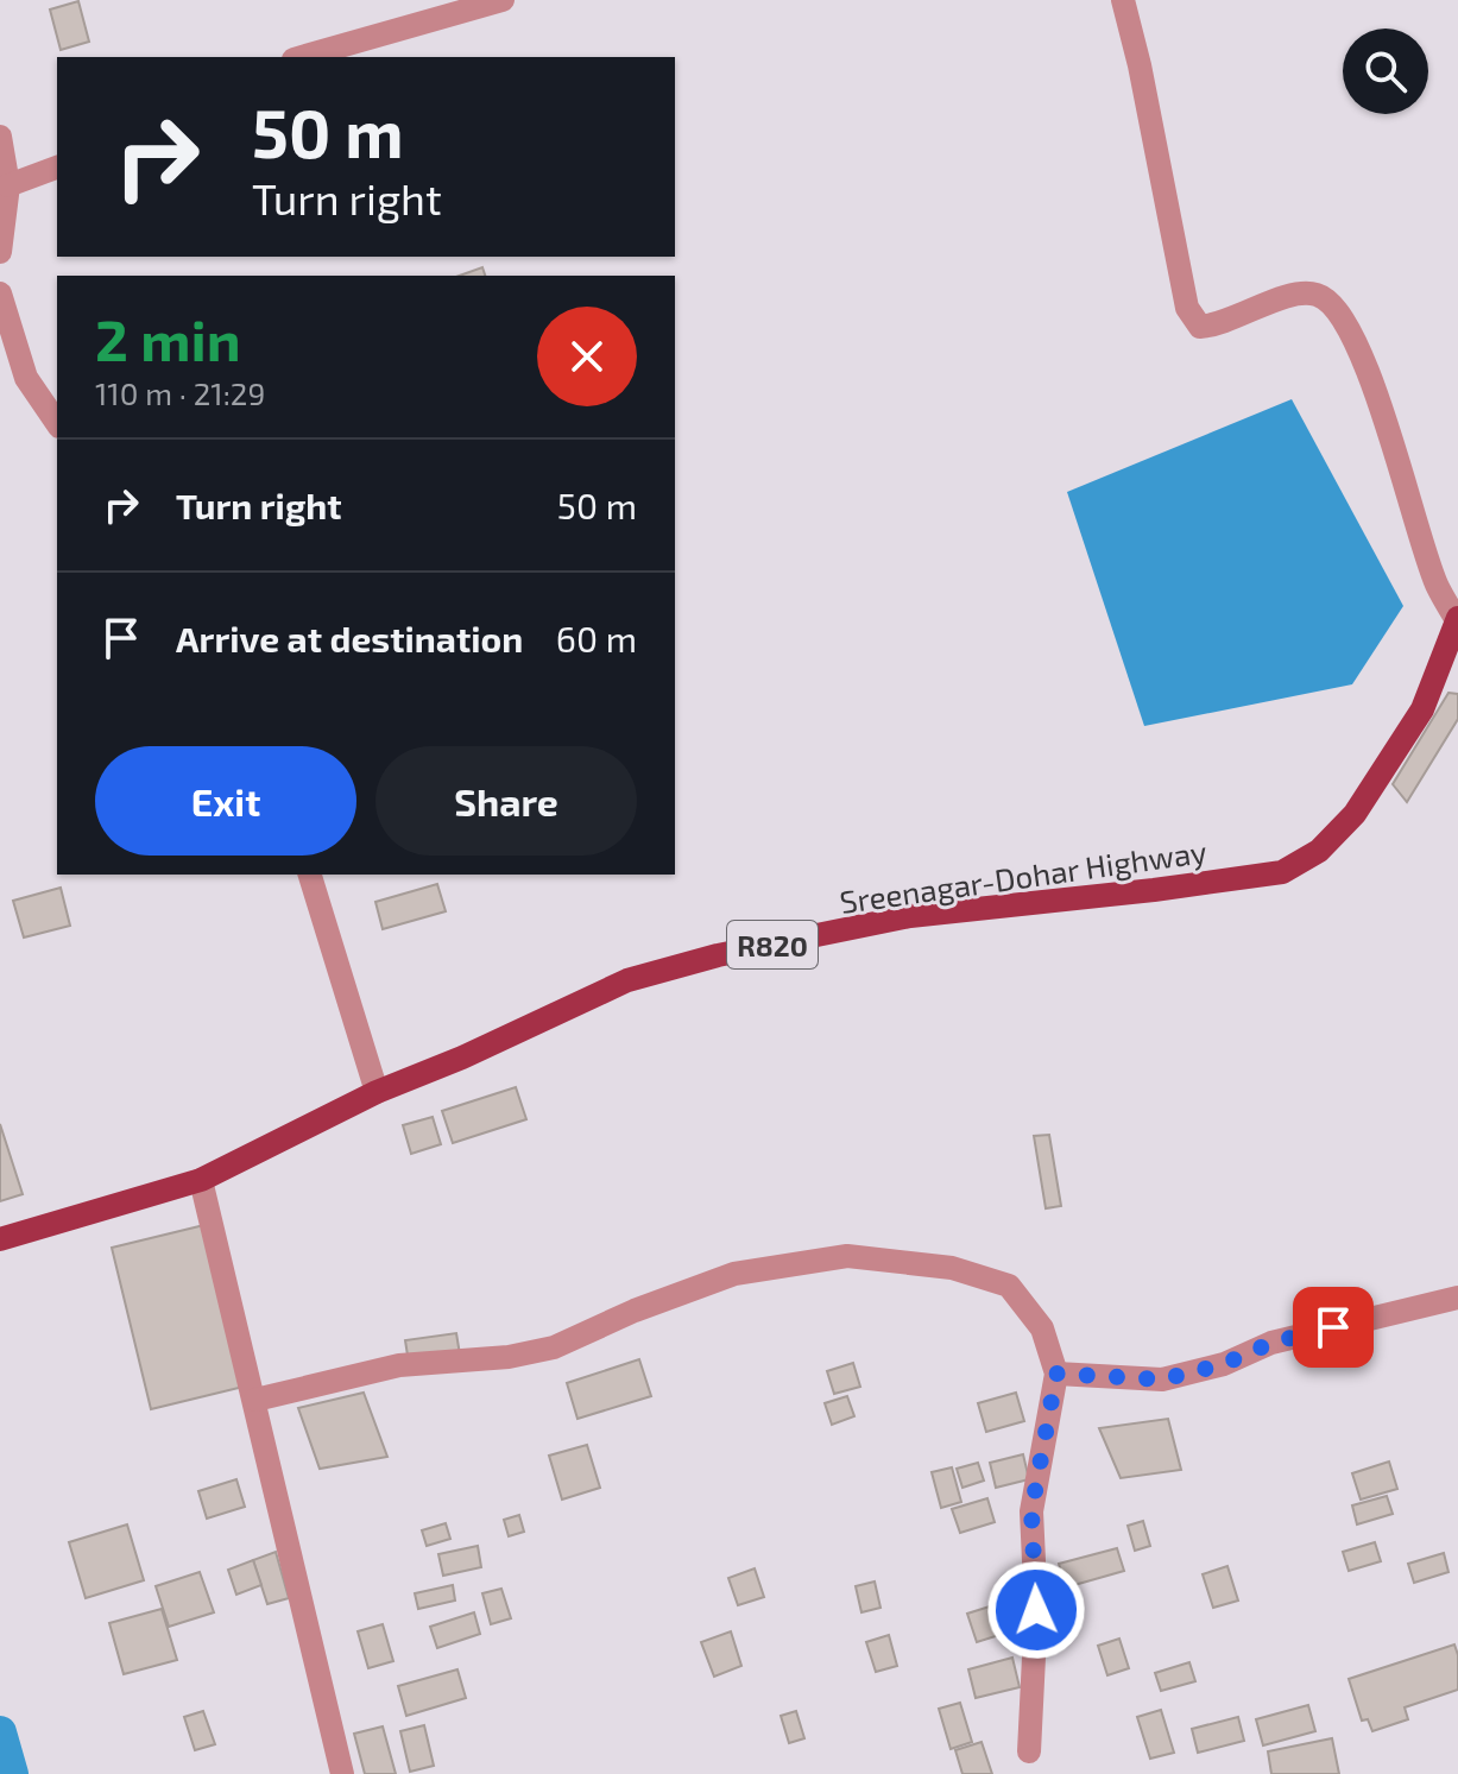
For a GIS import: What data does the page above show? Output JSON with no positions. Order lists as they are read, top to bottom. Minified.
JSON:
{"streets":{"main road":["Sreenagar-Dohar Highway","R820"]},"page":{"turn":["50 m","Turn right"],"heading":["2 min","110 m · 21:29"],"list":[{"name":"Turn right","value":"50 m"},{"name":"Arrive at destination","value":"60 m"}],"buttons":["Exit","Share"]}}
